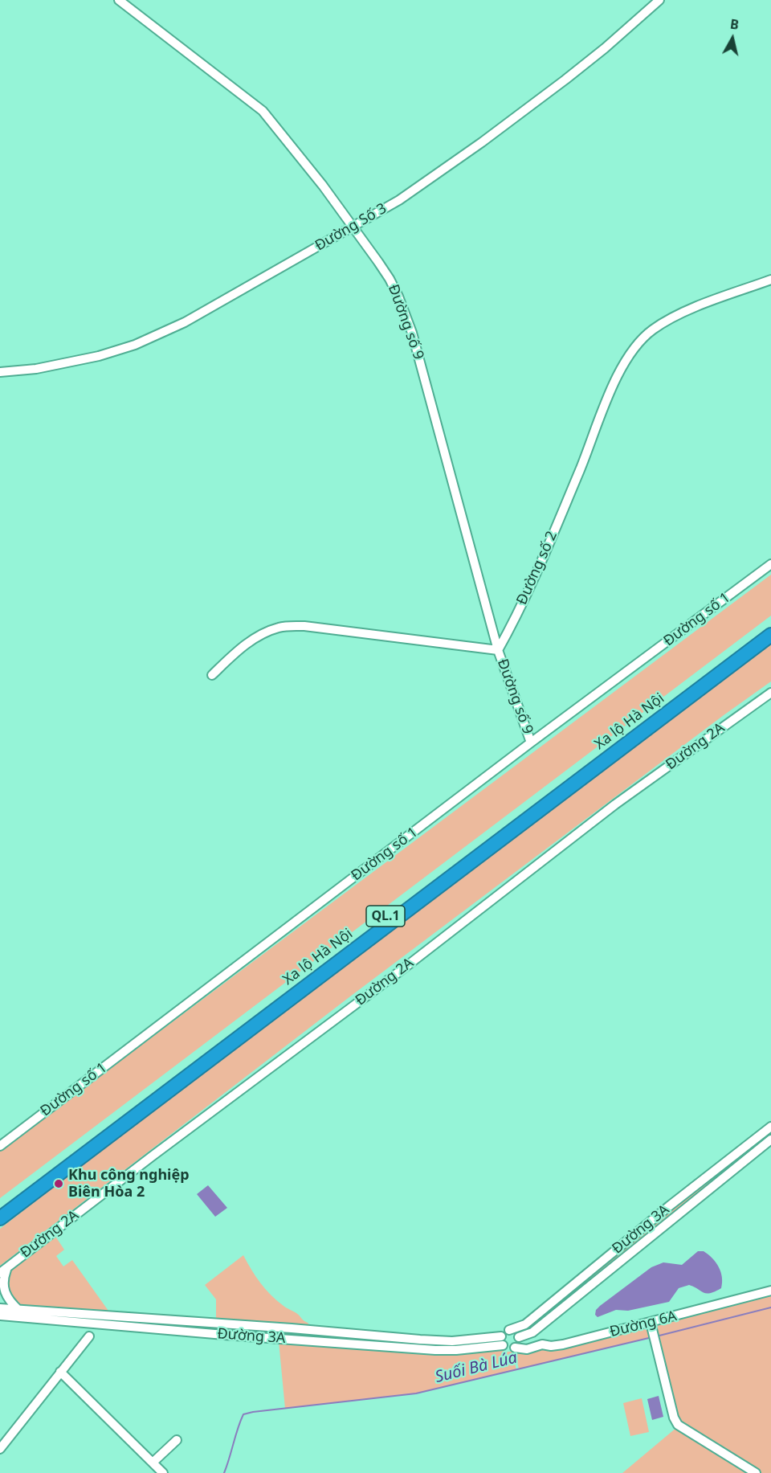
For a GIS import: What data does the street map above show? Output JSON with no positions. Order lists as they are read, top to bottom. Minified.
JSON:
{"streets":{"highway":["Xa lộ Hà Nội","QL.1"],"street":["Đường Số 3","Đường số 9","Đường số 2","Đường số 1","Đường 2A","Đường 3A","Đường 6A"]},"crossings":[["Đường Số 3","Đường số 9"],["Đường số 9","Đường số 2"],["Đường số 9","Đường số 1"],["Đường 3A","Đường 6A"]],"water":["Suối Bà Lúa"],"places":["Khu công nghiệp Biên Hòa 2"],"north":"top"}
